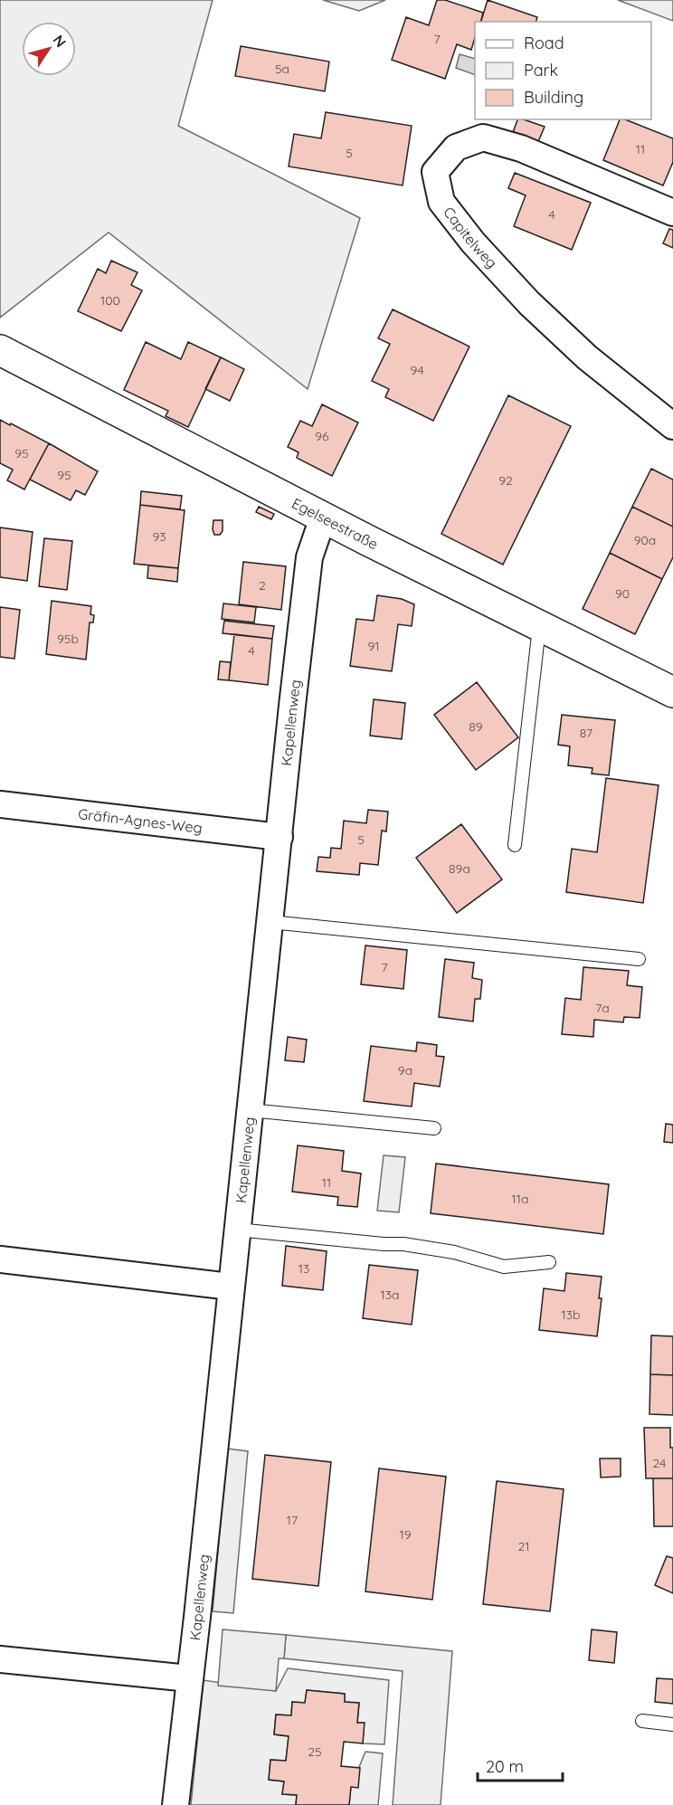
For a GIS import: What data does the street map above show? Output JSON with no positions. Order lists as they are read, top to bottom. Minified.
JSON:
{"streets":{"street":["Capitelweg","Egelseestraße","Kapellenweg","Gräfin-Agnes-Weg"]},"crossings":[["Egelseestraße","Kapellenweg"],["Kapellenweg","Gräfin-Agnes-Weg"]],"house_numbers":["7","5a","11","5","4","100","94","96","95","95","92","93","90a","2","90","95b","91","4","89","87","5","89a","7","7a","9a","11","11a","13","13a","13b","24","17","19","21","25"],"legend":["Road","Park","Building"],"scale_bar":"20 m","north":"top right"}
